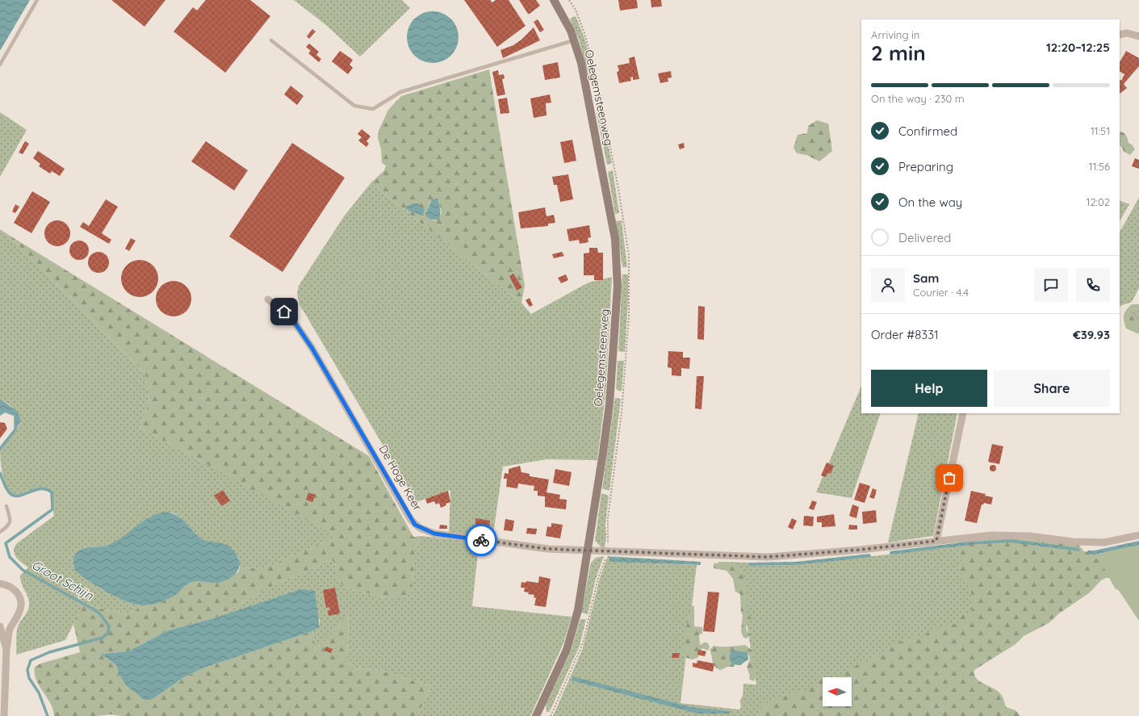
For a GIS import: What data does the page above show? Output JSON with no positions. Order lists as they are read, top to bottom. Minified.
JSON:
{"streets":{"street":["Oelegemsteenweg","De Hoge Keer"]},"crossings":[["Oelegemsteenweg","De Hoge Keer"]],"water":["Groot Schijn"],"north":"left","page":{"heading":["2 min","Arriving in","12:20–12:25"],"panel":["Sam","Courier · 4.4","Order #8331","€39.93"],"bar":"On the way · 230 m","list":[["Confirmed","11:51"],["Preparing","11:56"],["On the way","12:02"],"Delivered"],"buttons":["Help","Share"]}}
